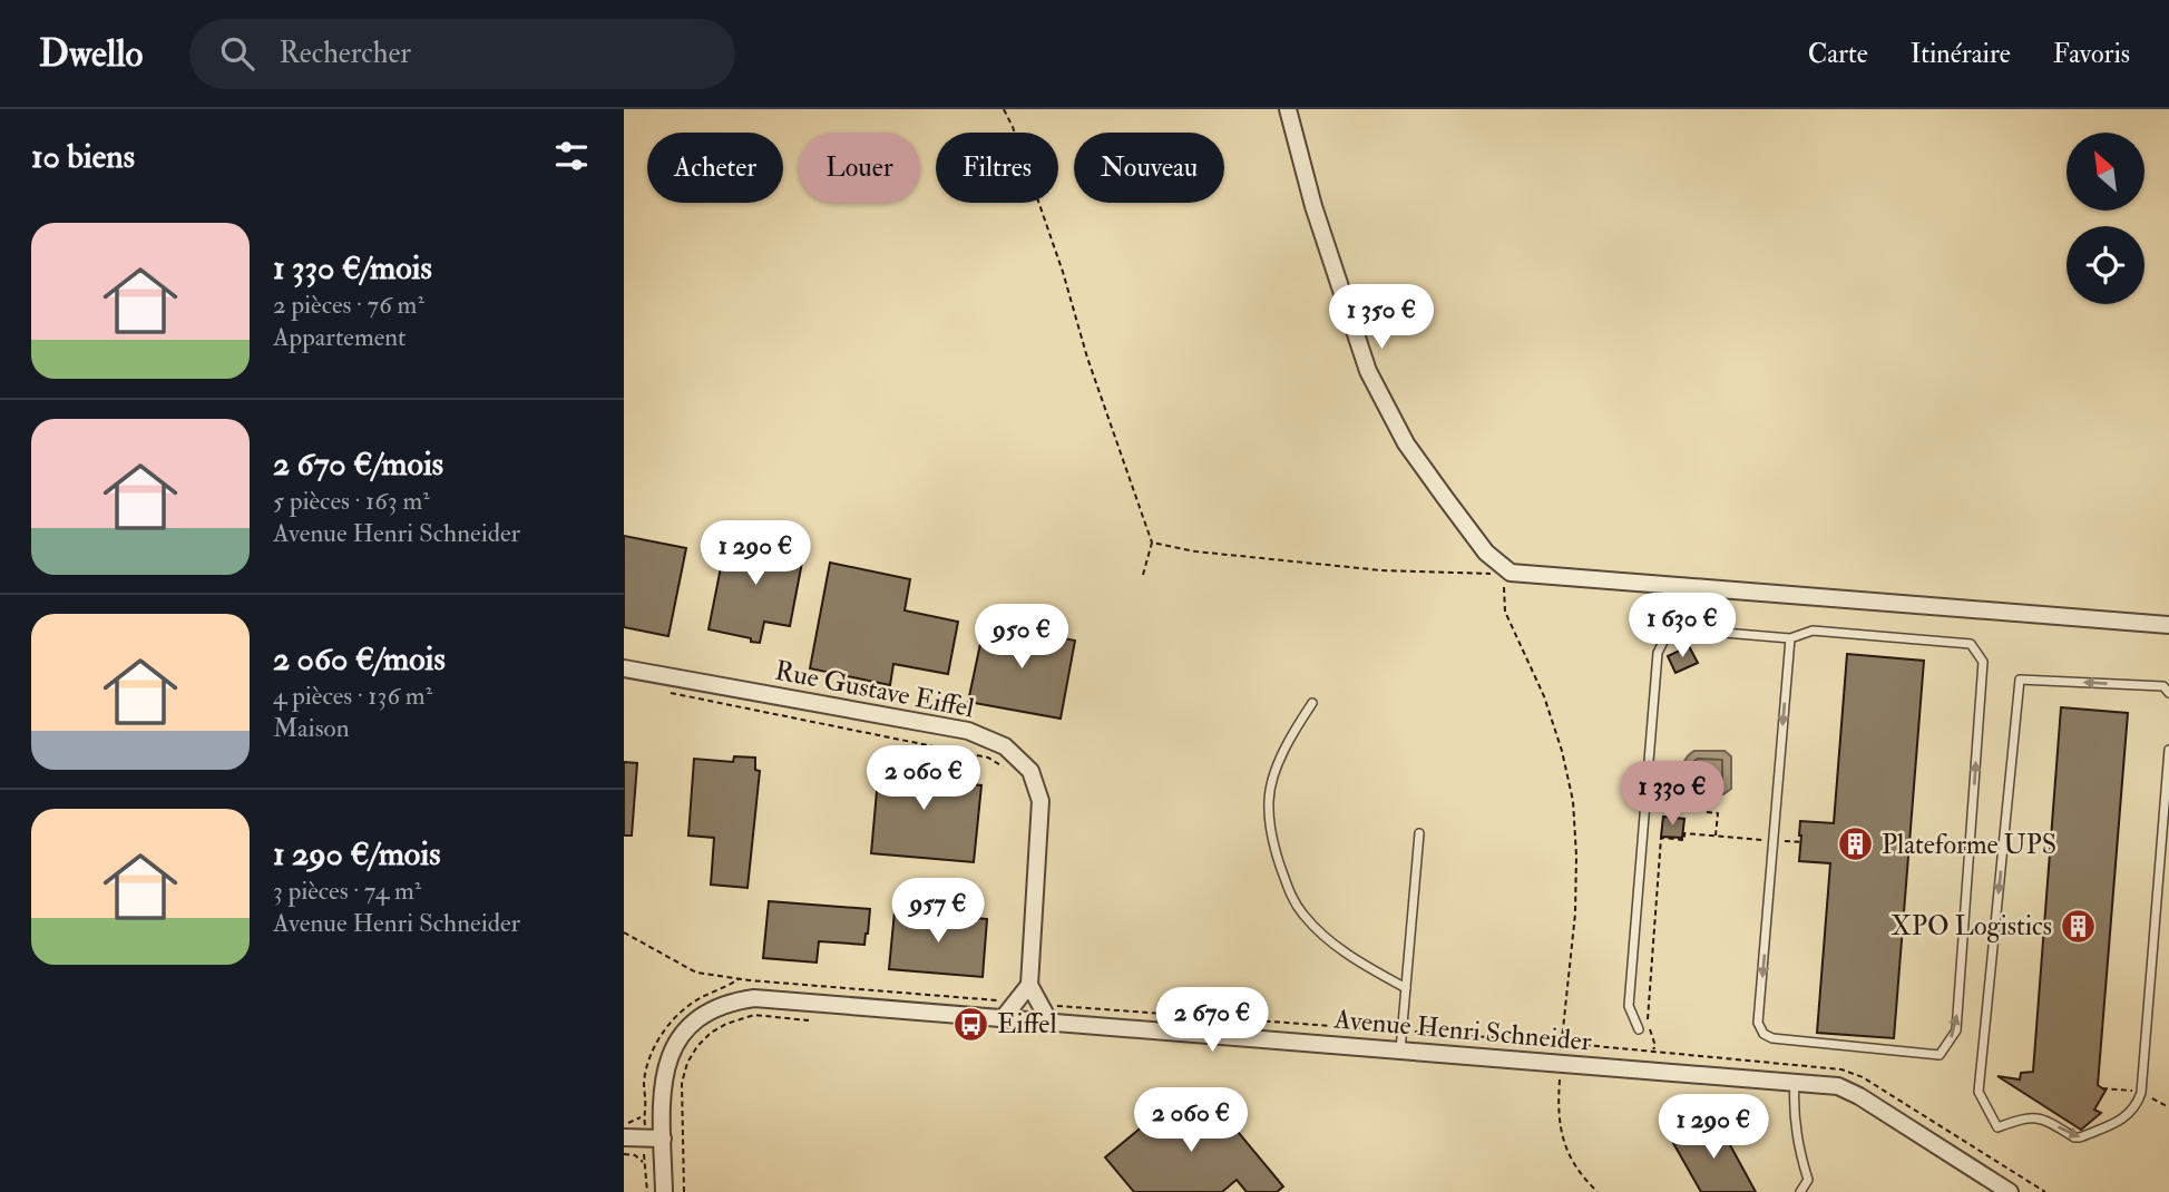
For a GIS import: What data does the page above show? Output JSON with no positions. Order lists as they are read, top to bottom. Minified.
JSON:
{"streets":{"street":["Rue Gustave Eiffel","Avenue Henri Schneider"]},"places":{"building":["Plateforme UPS","XPO Logistics"],"bus stop":["Eiffel"]},"north":"top left","page":{"header":"Dwello","search":"Rechercher","nav":["Carte","Itinéraire","Favoris"],"heading":"10 biens","chip":["Acheter","Louer","Filtres","Nouveau"],"list":[{"name":"1 330 €/mois","note":"2 pièces · 76 m² · Appartement"},{"name":"2 670 €/mois","note":"5 pièces · 163 m² · Avenue Henri Schneider"},{"name":"2 060 €/mois","note":"4 pièces · 136 m² · Maison"},{"name":"1 290 €/mois","note":"3 pièces · 74 m² · Avenue Henri Schneider"}],"price":["1 350 €","1 290 €","1 630 €","950 €","2 060 €","1 330 €","957 €","2 670 €","2 060 €","1 290 €"]}}
